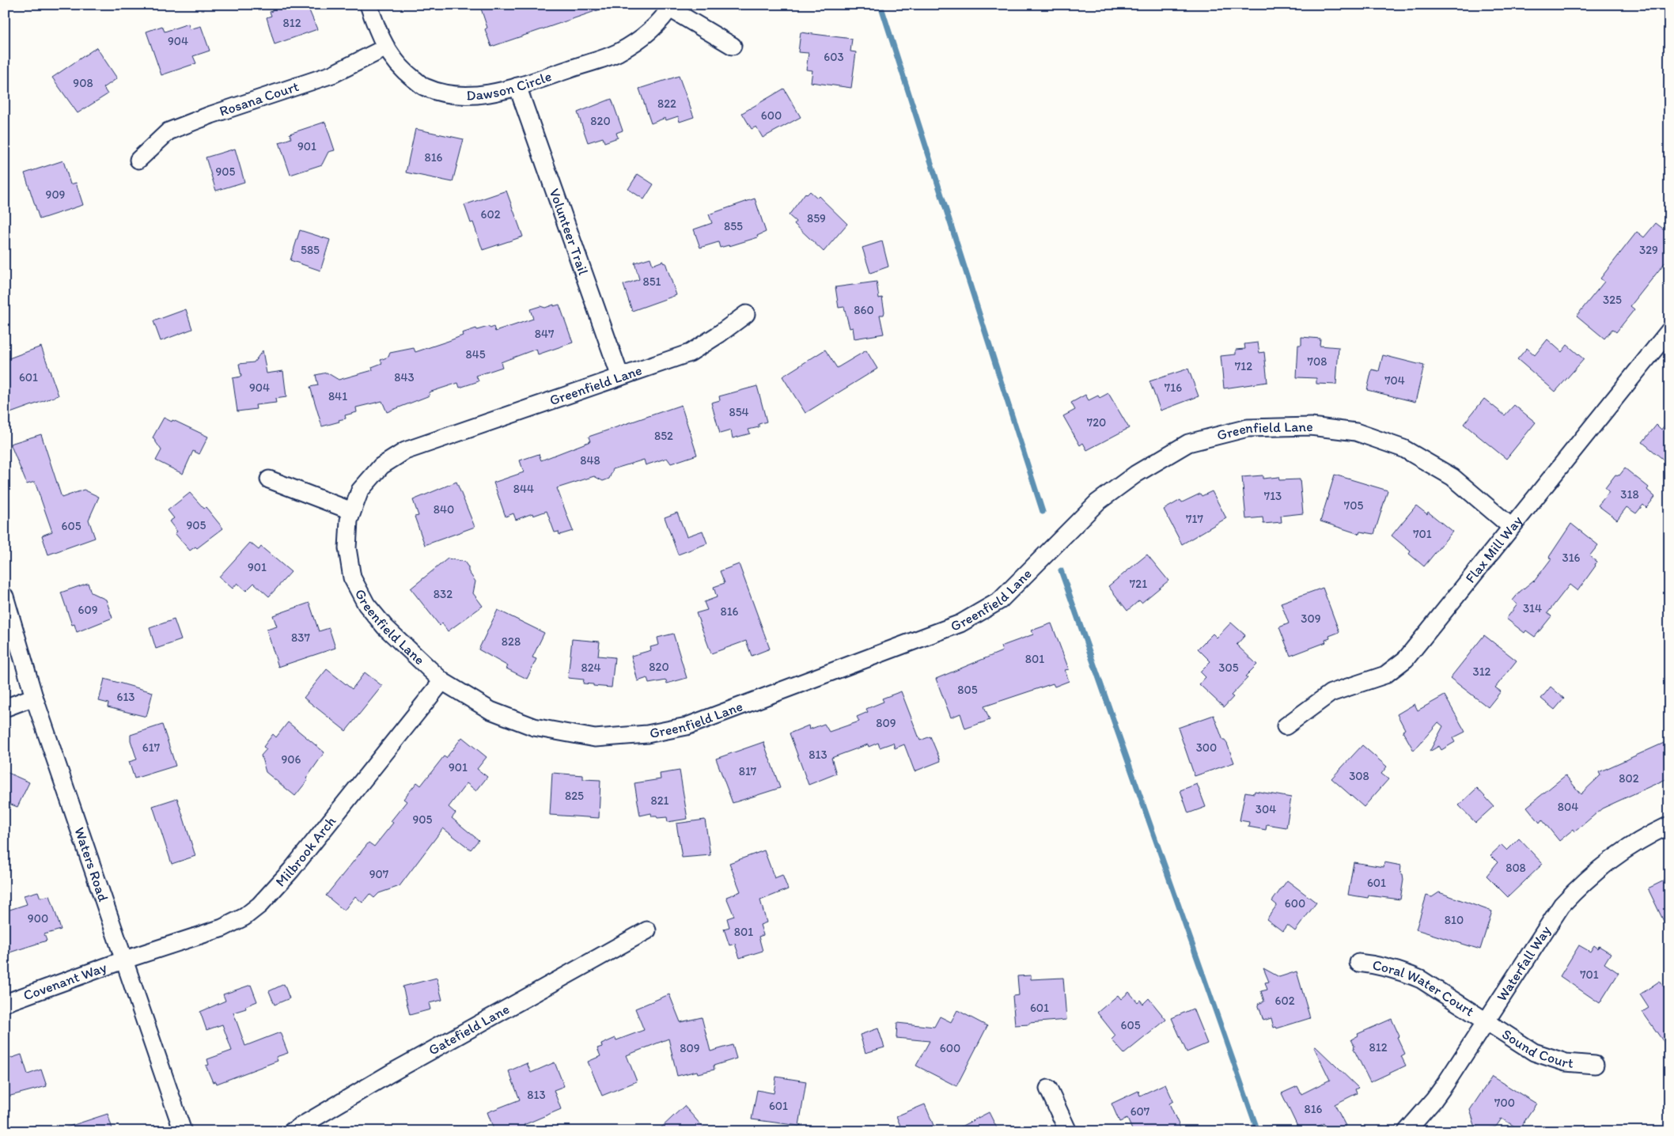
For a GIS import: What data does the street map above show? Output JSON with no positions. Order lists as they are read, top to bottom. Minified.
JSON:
{"streets":{"street":["Dawson Circle","Rosana Court","Volunteer Trail","Greenfield Lane","Flax Mill Way","Milbrook Arch","Waters Road","Waterfall Way","Covenant Way","Coral Water Court","Gatefield Lane","Sound Court"]},"crossings":[["Dawson Circle","Rosana Court"],["Dawson Circle","Volunteer Trail"],["Volunteer Trail","Greenfield Lane"],["Greenfield Lane","Flax Mill Way"],["Greenfield Lane","Milbrook Arch"],["Milbrook Arch","Waters Road"],["Milbrook Arch","Covenant Way"],["Waters Road","Covenant Way"],["Waterfall Way","Coral Water Court"],["Waterfall Way","Sound Court"],["Coral Water Court","Sound Court"]],"house_numbers":["812","904","603","908","822","600","820","901","816","905","909","602","859","855","585","329","851","325","860","847","845","708","712","601","843","704","904","716","841","854","720","852","848","844","318","713","705","840","717","905","605","701","316","901","721","832","314","609","816","309","837","828","801","820","824","305","312","805","613","809","617","300","813","906","901","817","308","802","825","821","804","304","905","808","907","601","600","900","810","801","701","602","601","605","812","809","600","813","700","601","816","607"]}
